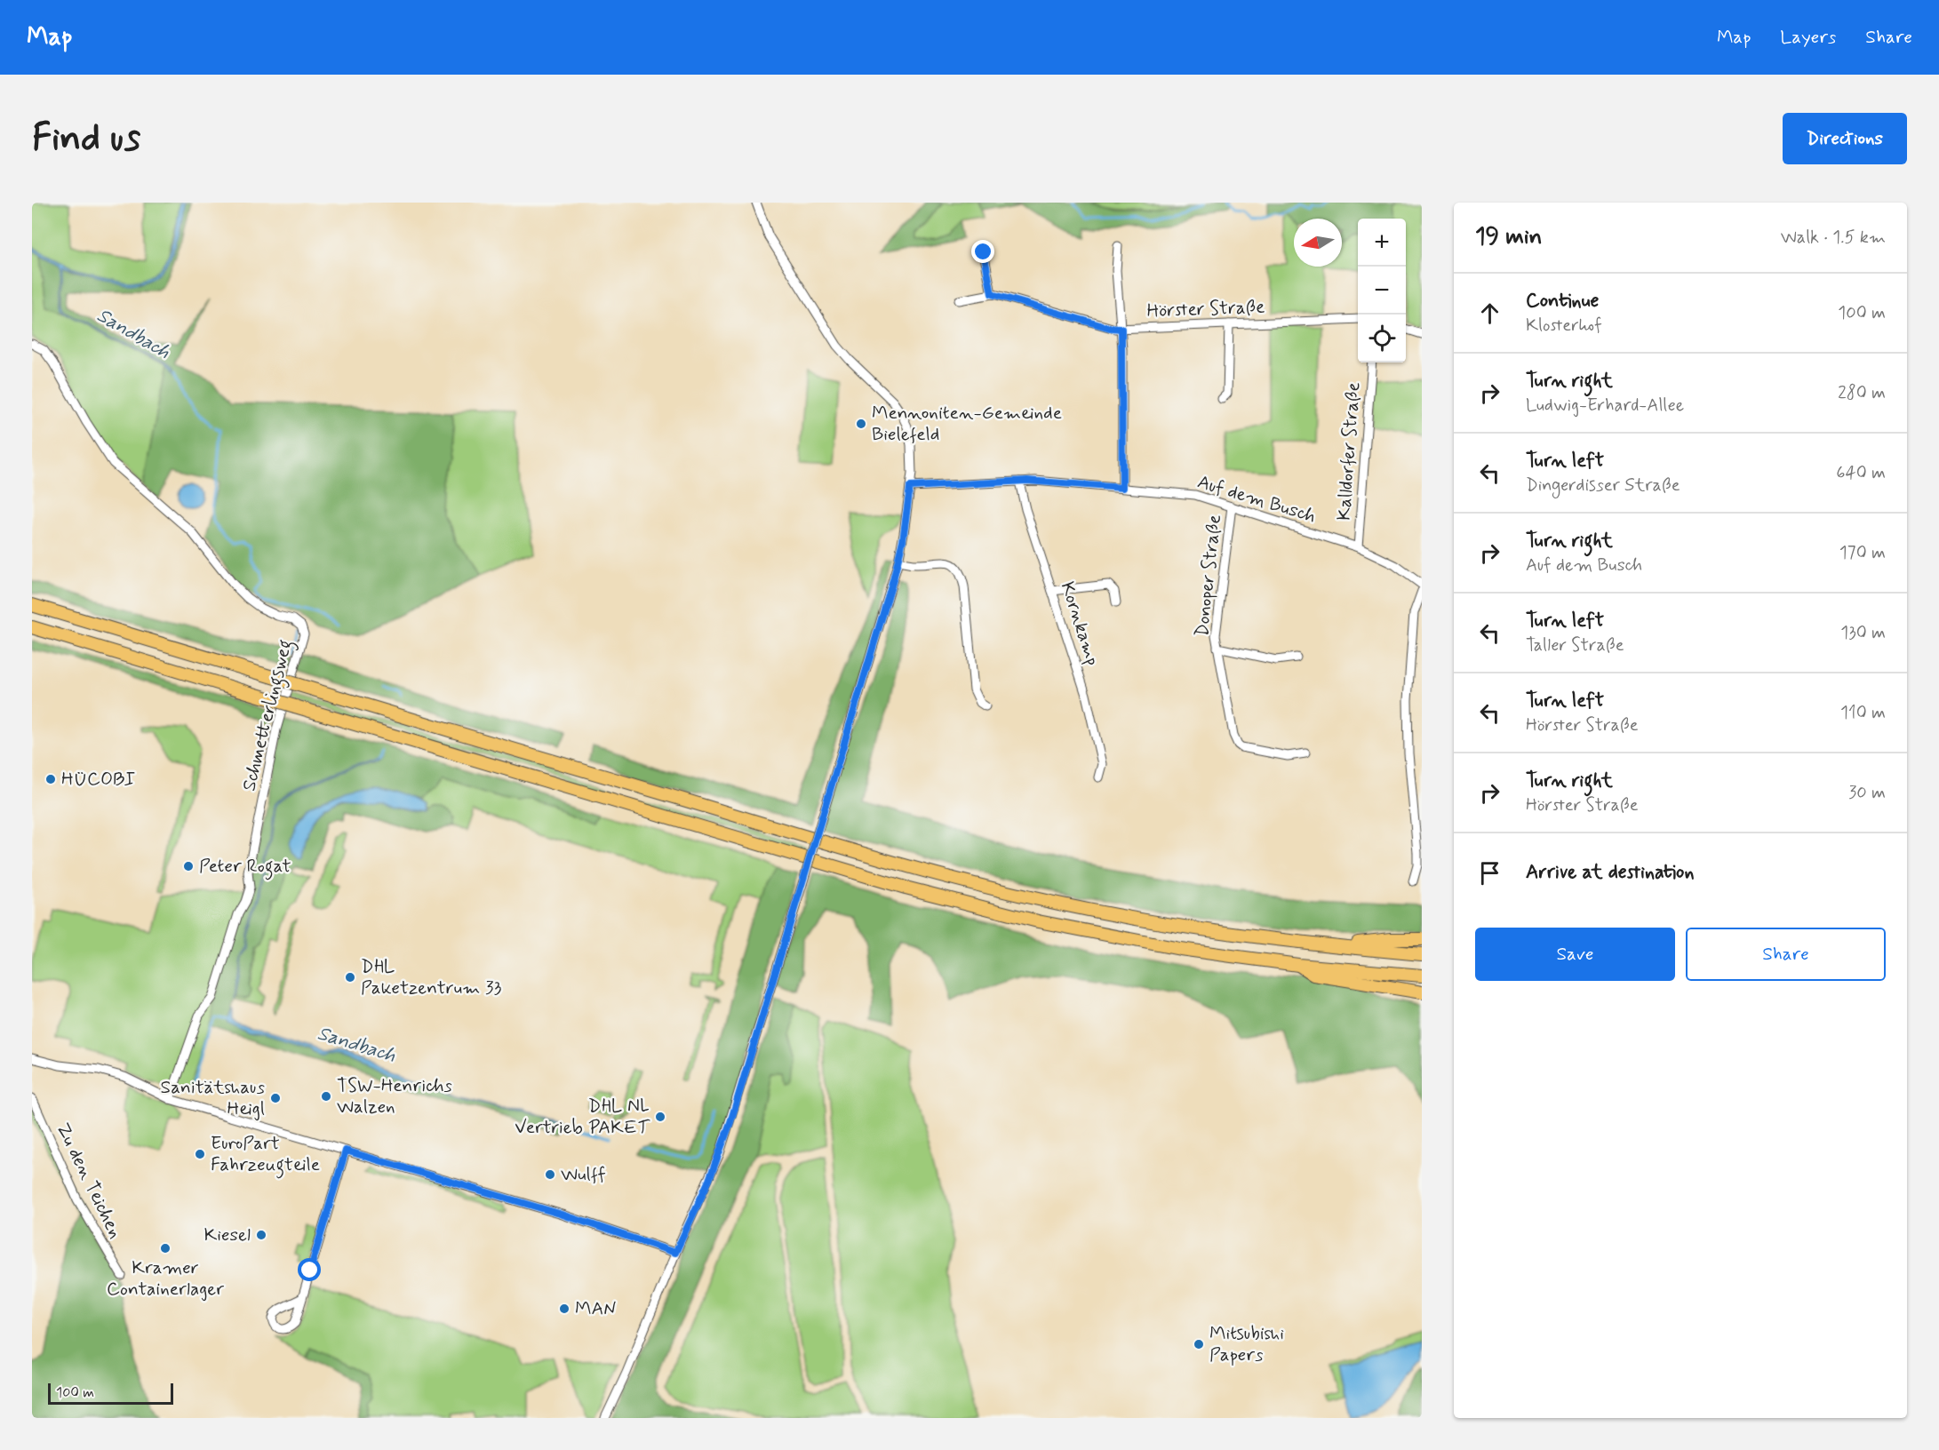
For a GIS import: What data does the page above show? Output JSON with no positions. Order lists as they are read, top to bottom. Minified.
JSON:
{"streets":{"street":["Hörster Straße","Kalldorfer Straße","Auf dem Busch","Donoper Straße","Kornkamp","Schmetterlingsweg","Zu den Teichen"]},"crossings":[["Kalldorfer Straße","Auf dem Busch"],["Auf dem Busch","Donoper Straße"],["Auf dem Busch","Kornkamp"]],"water":["Sandbach"],"places":["Mennoniten-Gemeinde Bielefeld","HÜCOBI","Peter Rogat","DHL Paketzentrum 33","TSW-Henrichs Walzen","Sanitätshaus Heigl","DHL NL Vertrieb PAKET","EuroPart Fahrzeugteile","Wulff","Kiesel","Kramer Containerlager","MAN","Mitsubishi Papers"],"scale_bar":"100 m","north":"left","page":{"header":"Map","nav":["Map","Layers","Share"],"buttons":["Directions",["Save","Share"]],"title":"Find us","heading":["19 min","Walk · 1.5 km"],"map_buttons":["+","−"],"list":[["Continue","Klosterhof","100 m"],["Turn right","Ludwig-Erhard-Allee","280 m"],["Turn left","Dingerdisser Straße","640 m"],["Turn right","Auf dem Busch","170 m"],["Turn left","Taller Straße","130 m"],["Turn left","Hörster Straße","110 m"],["Turn right","Hörster Straße","30 m"],"Arrive at destination"],"scale":"100 m"}}
